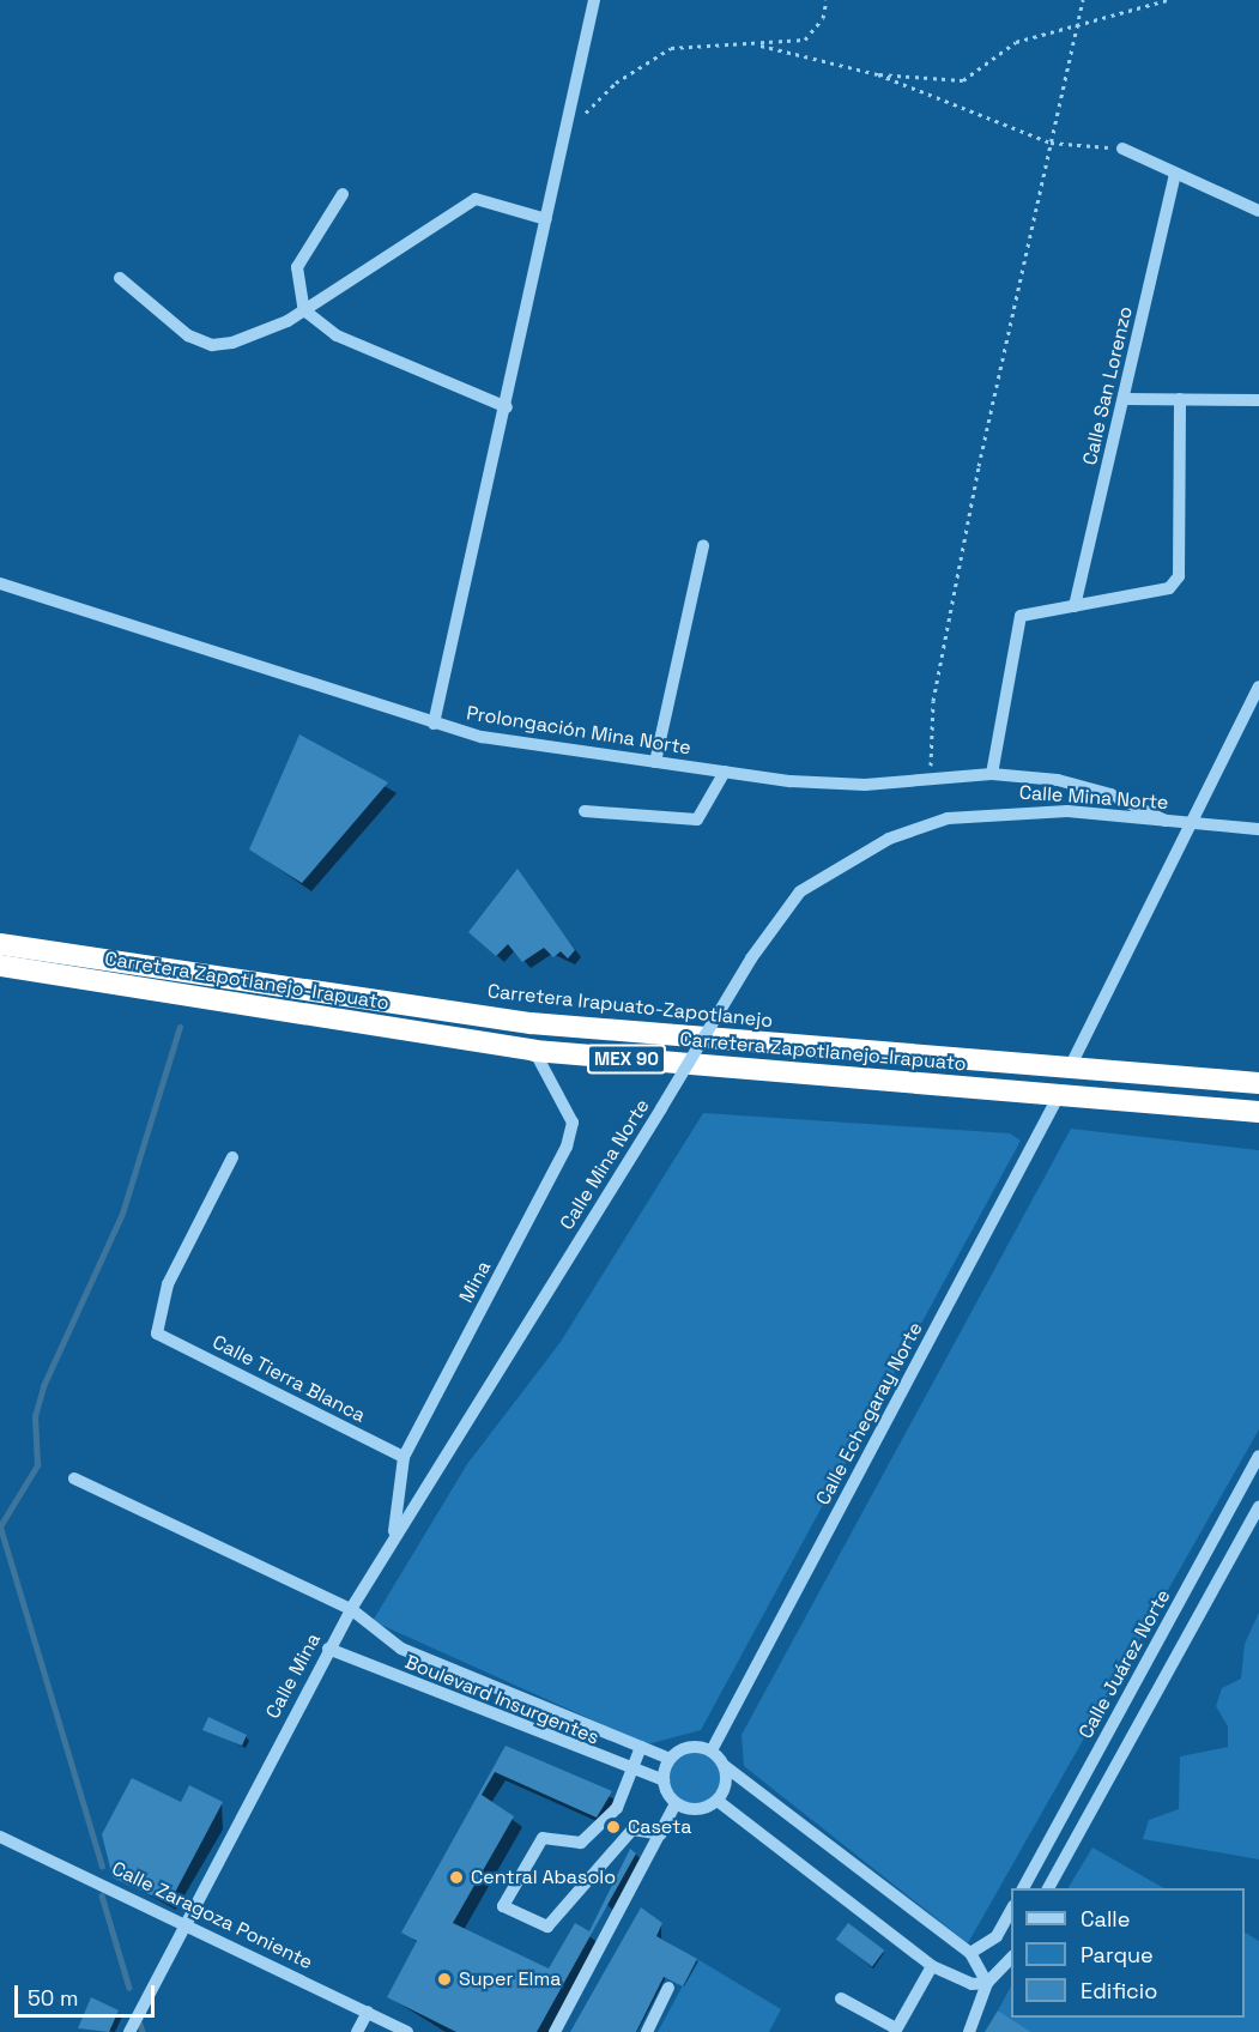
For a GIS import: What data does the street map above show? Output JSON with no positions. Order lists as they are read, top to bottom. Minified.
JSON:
{"streets":{"highway":["Carretera Zapotlanejo-Irapuato","Carretera Irapuato-Zapotlanejo","MEX 90"],"street":["Calle San Lorenzo","Prolongación Mina Norte","Calle Mina Norte","Mina","Calle Tierra Blanca","Calle Echegaray Norte","Calle Juárez Norte","Calle Mina","Boulevard Insurgentes","Calle Zaragoza Poniente"]},"crossings":[["Prolongación Mina Norte","Calle Mina Norte"],["Calle Mina Norte","Mina"],["Calle Mina Norte","Calle Mina"],["Calle Mina Norte","Boulevard Insurgentes"],["Carretera Zapotlanejo-Irapuato","Mina"],["Carretera Zapotlanejo-Irapuato","Calle Echegaray Norte"],["Mina","Calle Tierra Blanca"],["Calle Echegaray Norte","Boulevard Insurgentes"],["Calle Mina","Boulevard Insurgentes"],["Calle Mina","Calle Zaragoza Poniente"]],"places":["Caseta","Central Abasolo","Super Elma"],"legend":["Calle","Parque","Edificio"],"scale_bar":"50 m"}
